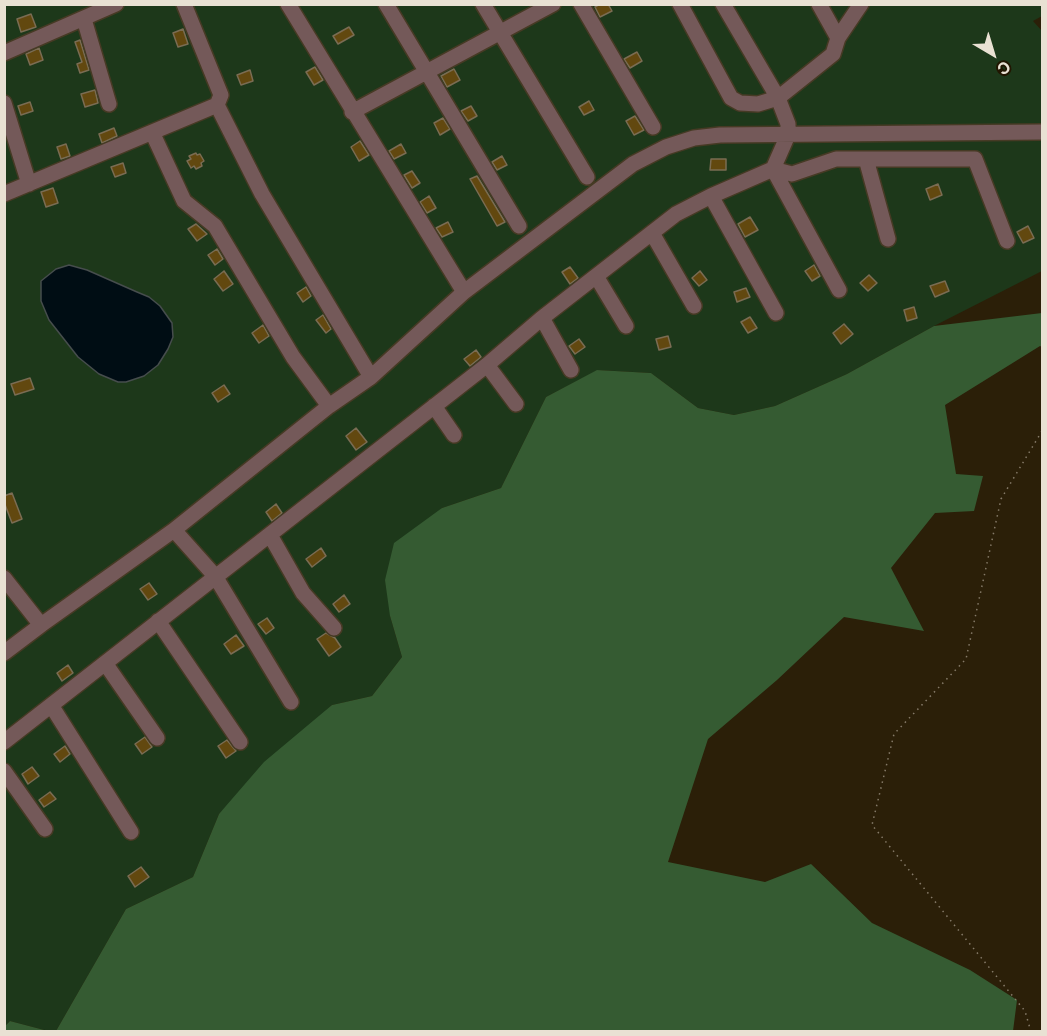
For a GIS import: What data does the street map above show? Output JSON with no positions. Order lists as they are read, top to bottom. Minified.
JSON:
{"north":"bottom right"}
